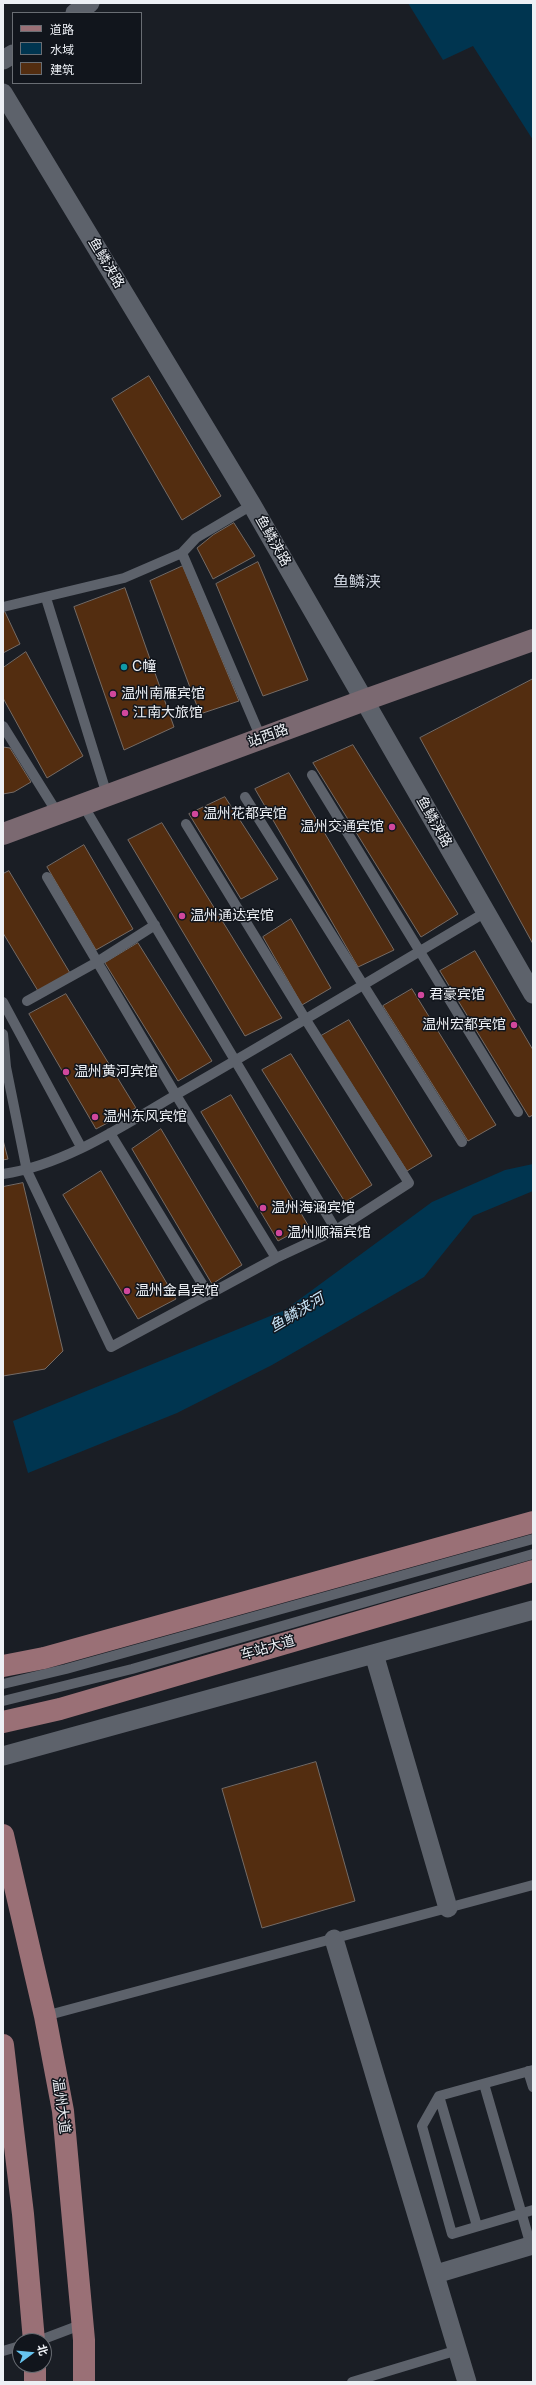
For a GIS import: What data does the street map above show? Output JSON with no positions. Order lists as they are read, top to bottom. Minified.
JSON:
{"streets":{"main road":["车站大道","温州大道"],"street":["鱼鳞浃路","站西路"]},"crossings":[["鱼鳞浃路","站西路"]],"districts":["鱼鳞浃"],"water":["鱼鳞浃河"],"places":["C幢","温州南雁宾馆","江南大旅馆","温州花都宾馆","温州交通宾馆","温州通达宾馆","君豪宾馆","温州宏都宾馆","温州黄河宾馆","温州东风宾馆","温州海涵宾馆","温州顺福宾馆","温州金昌宾馆"],"legend":["道路","水域","建筑"],"north":"right"}
